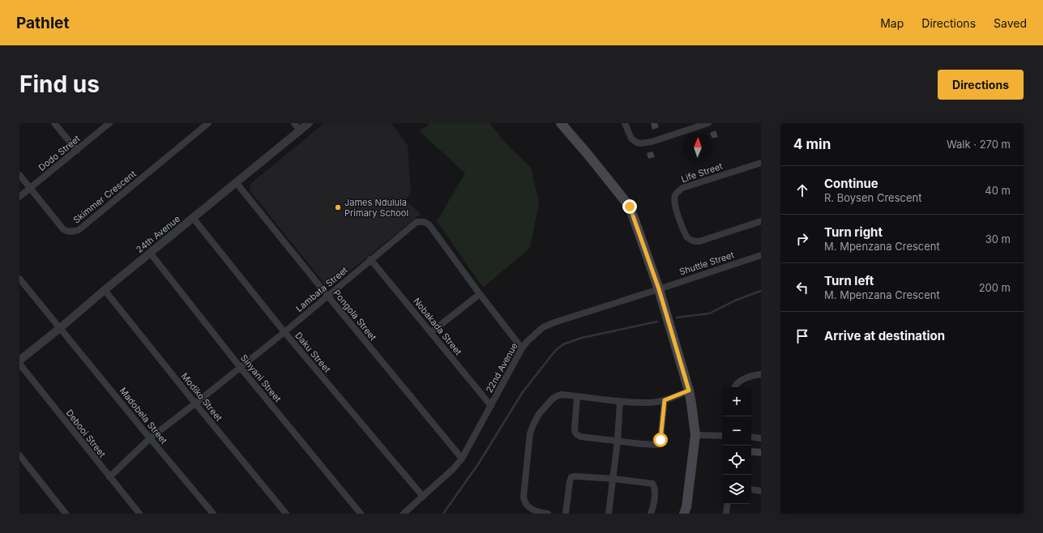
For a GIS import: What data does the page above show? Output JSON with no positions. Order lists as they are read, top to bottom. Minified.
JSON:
{"streets":{"street":["Dodo Street","Life Street","Skimmer Crescent","24th Avenue","Shuttle Street","Lambata Street","Pongola Street","Nobakada Street","Daku Street","22nd Avenue","Sinyani Street","Modiko Street","Madobela Street","Debooi Street"]},"crossings":[["Dodo Street","Skimmer Crescent"],["24th Avenue","Pongola Street"],["24th Avenue","Daku Street"],["24th Avenue","Sinyani Street"],["24th Avenue","Modiko Street"],["24th Avenue","Madobela Street"],["Shuttle Street","22nd Avenue"],["Lambata Street","Pongola Street"],["Lambata Street","Nobakada Street"],["Lambata Street","Daku Street"],["Lambata Street","22nd Avenue"],["Lambata Street","Sinyani Street"],["Lambata Street","Modiko Street"],["Lambata Street","Madobela Street"],["Lambata Street","Debooi Street"],["Pongola Street","22nd Avenue"],["Nobakada Street","22nd Avenue"],["Daku Street","22nd Avenue"]],"places":["James Ndulula Primary School"],"north":"top","page":{"header":"Pathlet","nav":["Map","Directions","Saved"],"buttons":"Directions","title":"Find us","heading":["4 min","Walk · 270 m"],"list":[["Continue","R. Boysen Crescent","40 m"],["Turn right","M. Mpenzana Crescent","30 m"],["Turn left","M. Mpenzana Crescent","200 m"],"Arrive at destination"],"map_buttons":["+","−"]}}
